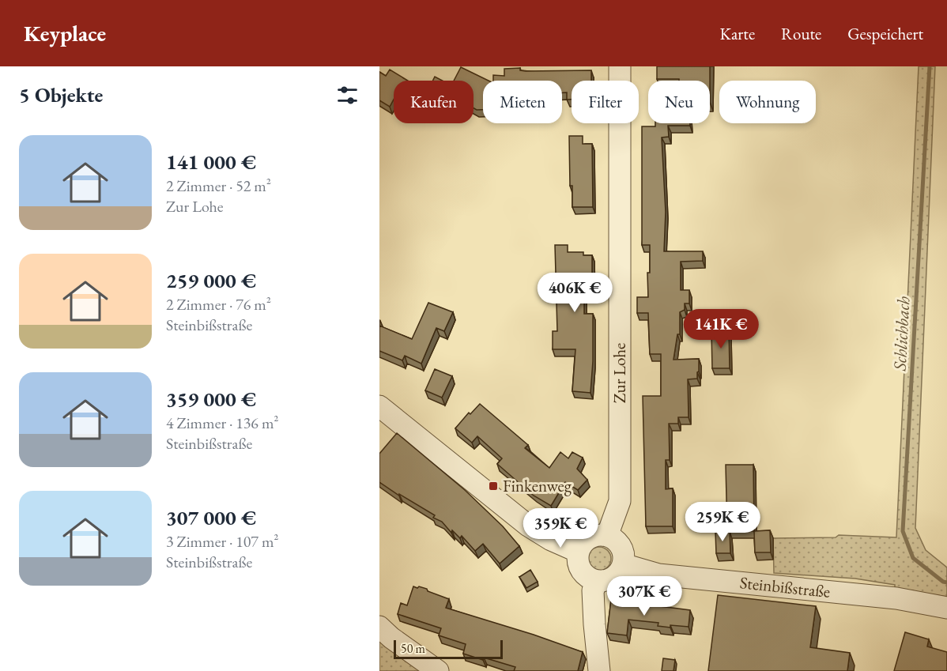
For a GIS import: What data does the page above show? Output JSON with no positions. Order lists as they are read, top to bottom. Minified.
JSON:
{"streets":{"street":["Zur Lohe","Steinbißstraße"]},"crossings":[["Zur Lohe","Steinbißstraße"]],"water":["Schlichbach"],"places":{"transit":["Finkenweg"]},"scale_bar":"50 m","page":{"header":"Keyplace","nav":["Karte","Route","Gespeichert"],"heading":"5 Objekte","chip":["Kaufen","Mieten","Filter","Neu","Wohnung"],"list":[{"name":"141 000 €","note":"2 Zimmer · 52 m² · Zur Lohe"},{"name":"259 000 €","note":"2 Zimmer · 76 m² · Steinbißstraße"},{"name":"359 000 €","note":"4 Zimmer · 136 m² · Steinbißstraße"},{"name":"307 000 €","note":"3 Zimmer · 107 m² · Steinbißstraße"}],"price":["406K €","141K €","259K €","359K €","307K €"],"scale":"50 m"}}
